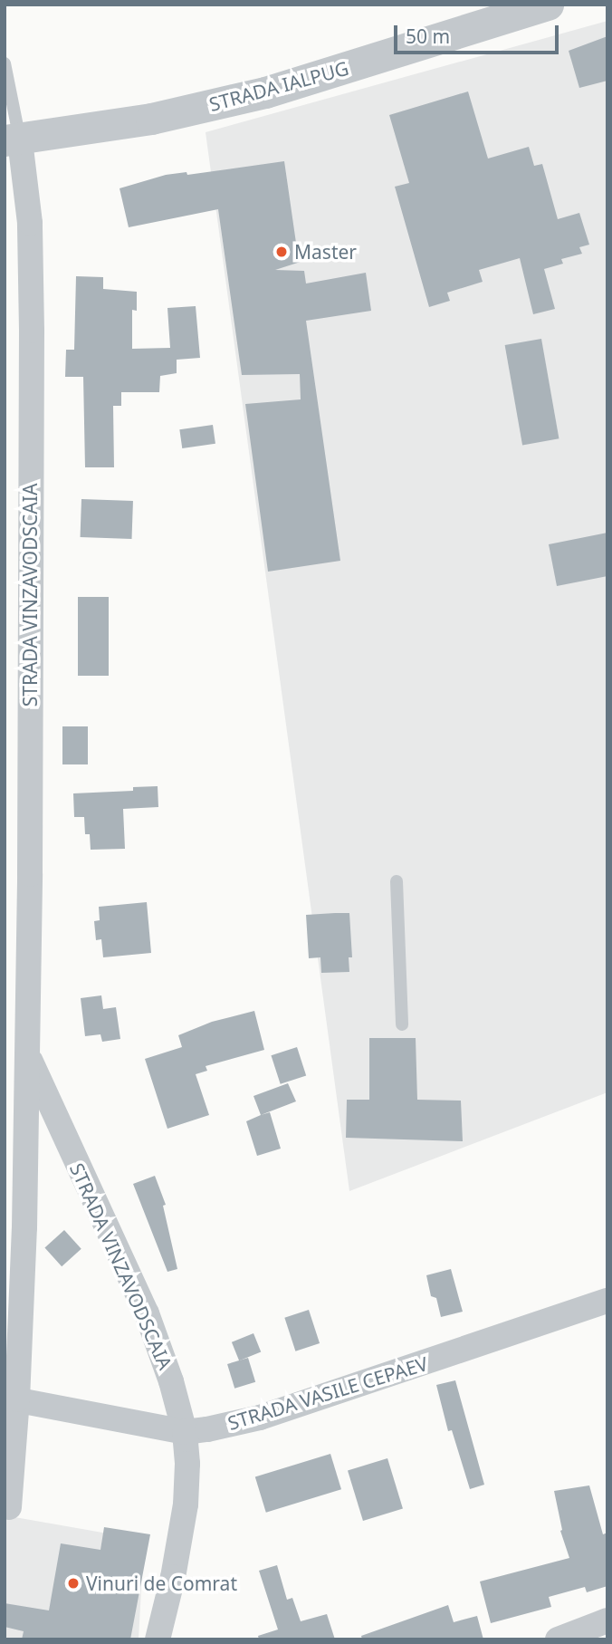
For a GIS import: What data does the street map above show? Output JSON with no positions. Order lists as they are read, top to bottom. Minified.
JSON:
{"streets":{"street":["STRADA IALPUG","STRADA VINZAVODSCAIA","STRADA VASILE CEPAEV"]},"crossings":[["STRADA IALPUG","STRADA VINZAVODSCAIA"],["STRADA VINZAVODSCAIA","STRADA VASILE CEPAEV"]],"places":["Master","Vinuri de Comrat"],"scale_bar":"50 m"}
